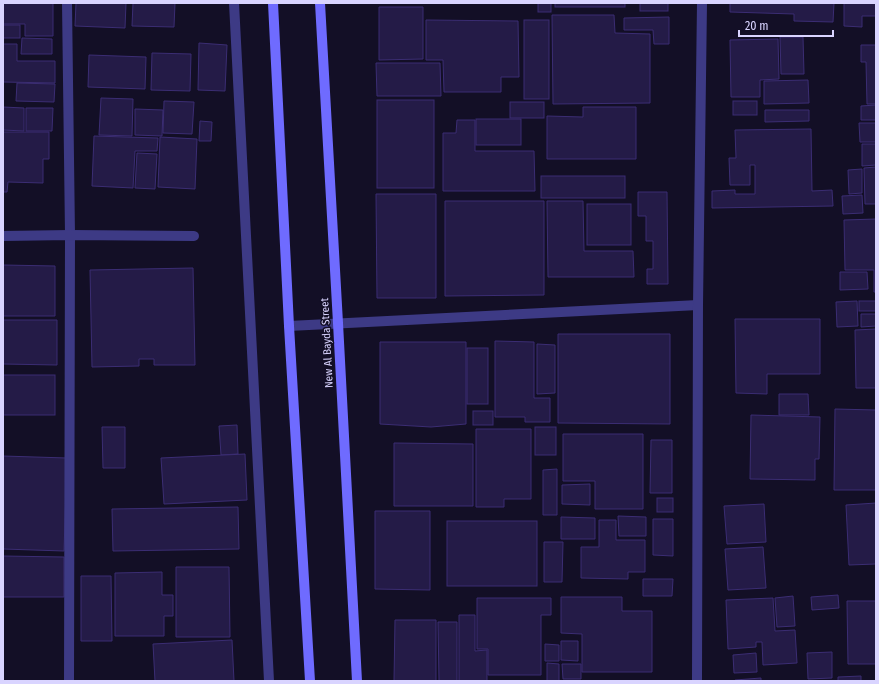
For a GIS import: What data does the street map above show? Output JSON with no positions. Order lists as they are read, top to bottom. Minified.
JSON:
{"streets":{"street":["New Al Bayda Street"]},"scale_bar":"20 m"}
